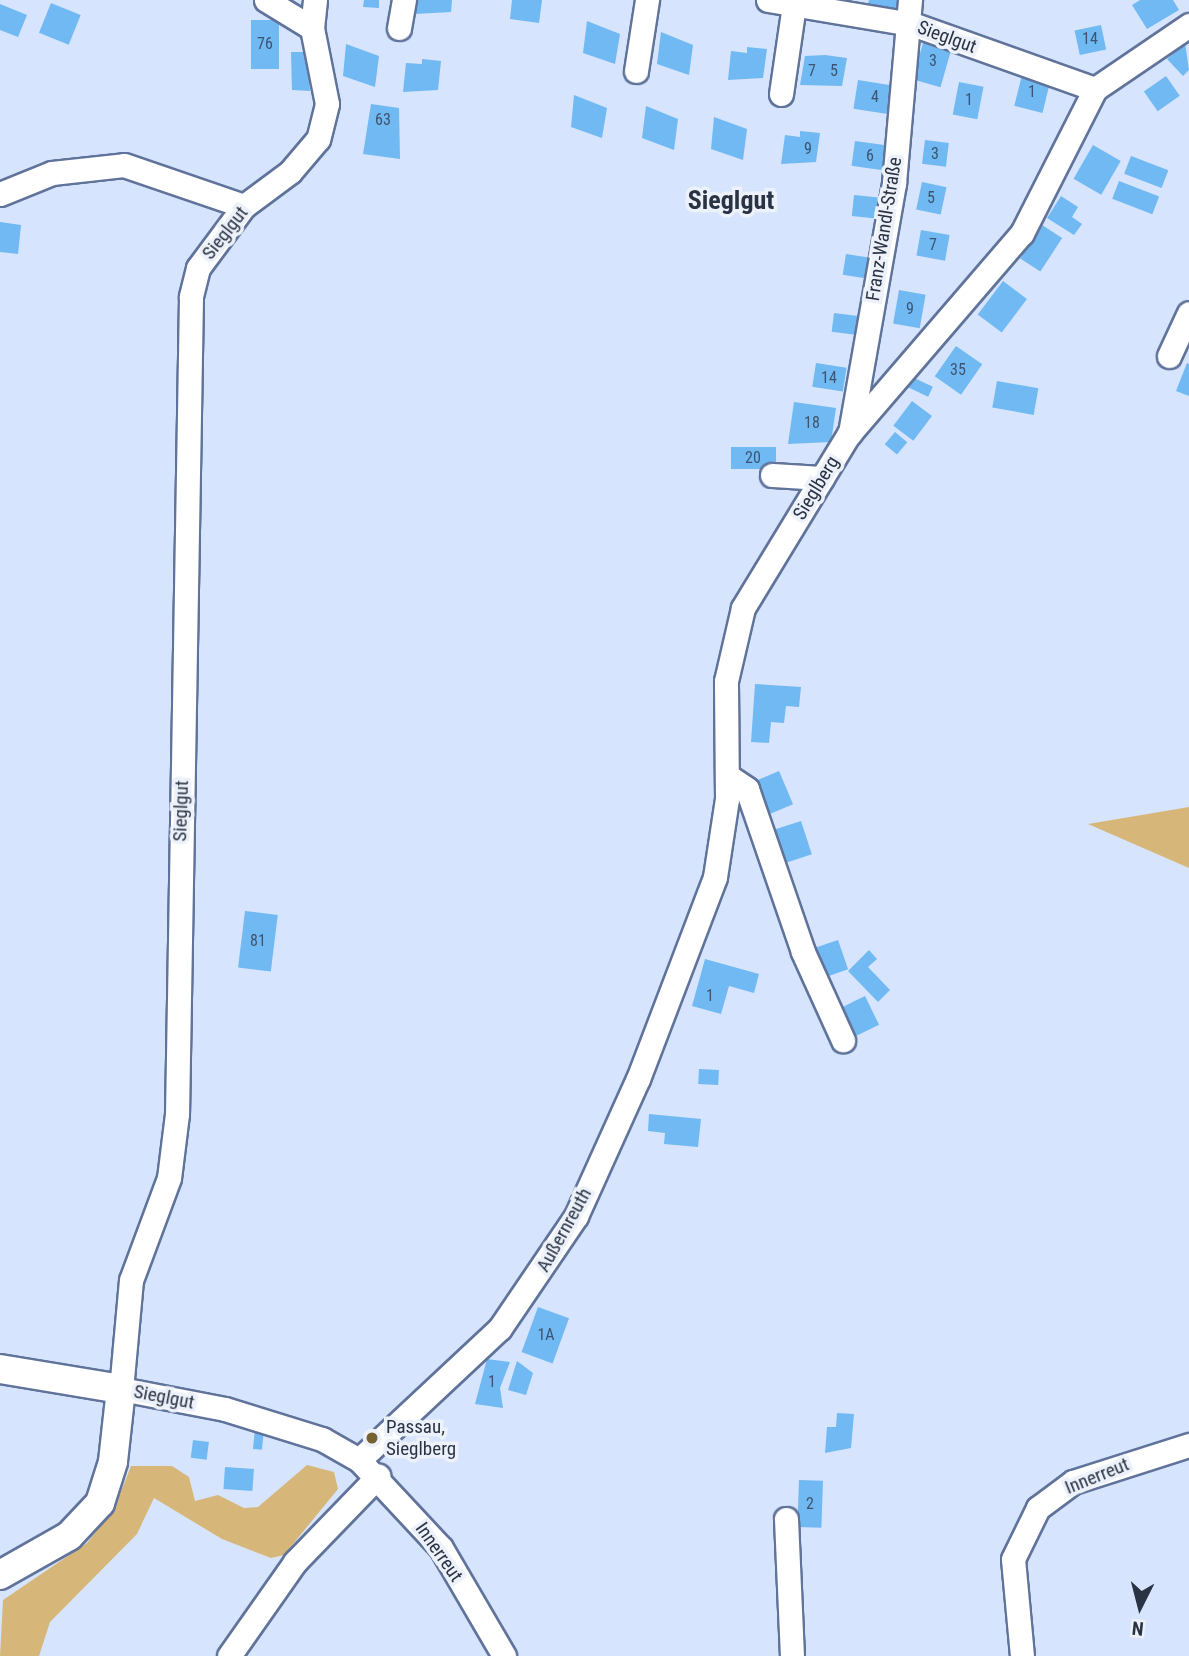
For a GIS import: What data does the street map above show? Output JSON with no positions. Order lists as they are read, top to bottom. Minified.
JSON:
{"streets":{"street":["Sieglgut","Franz-Wandl-Straße","Sieglberg","Außernreuth","Innerreut"]},"crossings":[["Sieglgut","Franz-Wandl-Straße"],["Sieglgut","Sieglberg"],["Sieglgut","Außernreuth"],["Sieglgut","Innerreut"],["Franz-Wandl-Straße","Sieglberg"],["Sieglberg","Außernreuth"],["Außernreuth","Innerreut"]],"districts":["Sieglgut"],"places":["Passau, Sieglberg"],"house_numbers":["14","76","3","7","5","1","4","1","63","9","3","6","5","7","9","35","14","18","20","81","1","1A","1","2"],"north":"bottom"}
